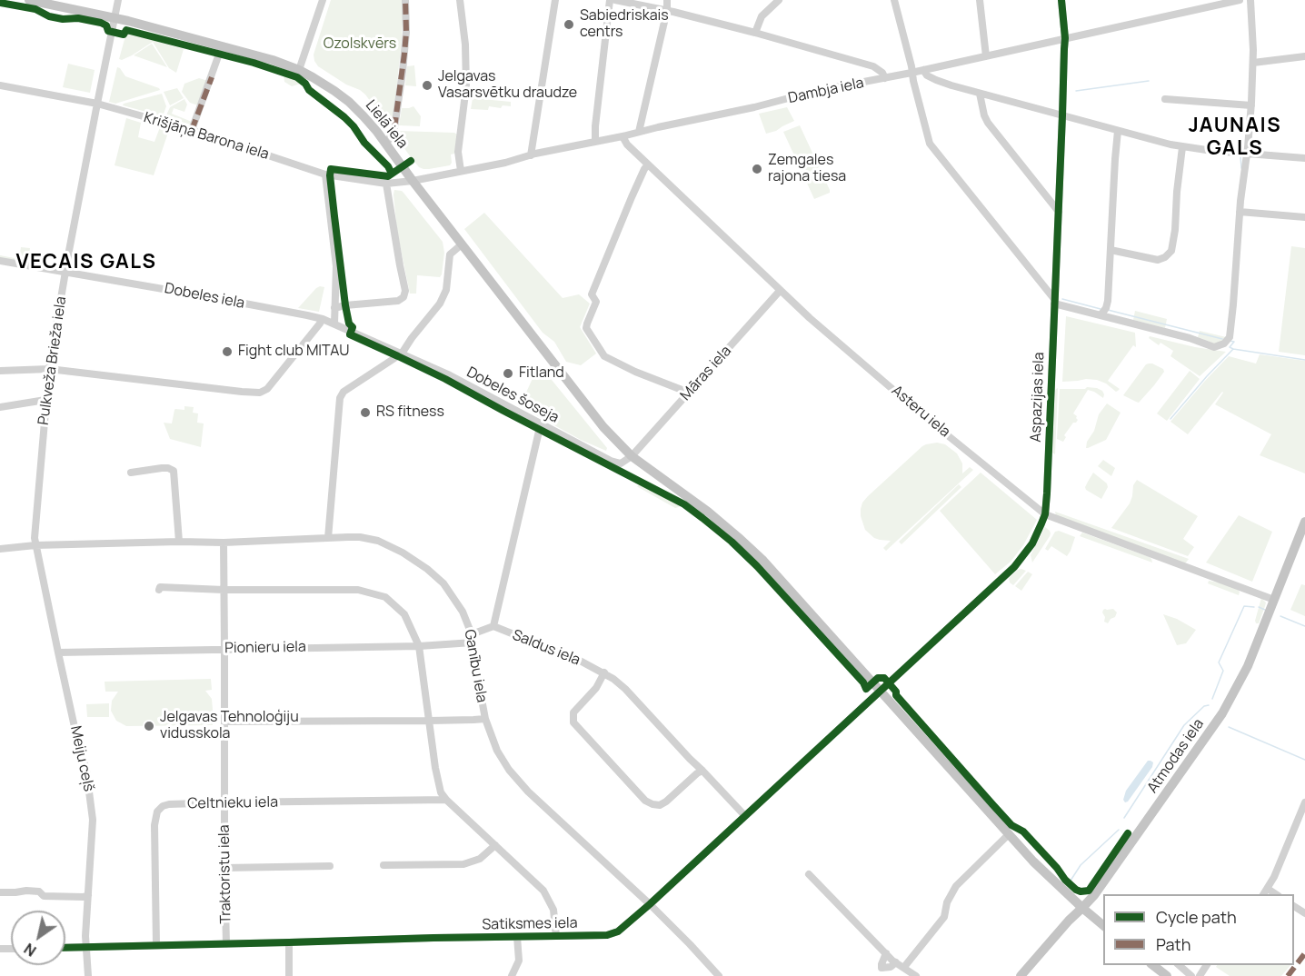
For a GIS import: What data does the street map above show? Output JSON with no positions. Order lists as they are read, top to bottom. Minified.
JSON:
{"streets":{"main road":["Lielā iela","Atmodas iela"],"street":["Dambja iela","Krišjāņa Barona iela","Dobeles iela","Pulkveža Brieža iela","Māras iela","Dobeles šoseja","Aspazijas iela","Asteru iela","Pionieru iela","Saldus iela","Ganību iela","Meiju ceļš","Celtnieku iela","Traktoristu iela","Satiksmes iela"]},"crossings":[["Dambja iela","Lielā iela"],["Dambja iela","Krišjāņa Barona iela"],["Dambja iela","Aspazijas iela"],["Dambja iela","Asteru iela"],["Lielā iela","Krišjāņa Barona iela"],["Lielā iela","Pulkveža Brieža iela"],["Lielā iela","Māras iela"],["Lielā iela","Dobeles šoseja"],["Krišjāņa Barona iela","Pulkveža Brieža iela"],["Dobeles iela","Pulkveža Brieža iela"],["Dobeles iela","Dobeles šoseja"],["Pulkveža Brieža iela","Ganību iela"],["Pulkveža Brieža iela","Meiju ceļš"],["Māras iela","Dobeles šoseja"],["Māras iela","Asteru iela"],["Dobeles šoseja","Saldus iela"],["Aspazijas iela","Asteru iela"],["Aspazijas iela","Satiksmes iela"],["Asteru iela","Atmodas iela"],["Pionieru iela","Saldus iela"],["Pionieru iela","Ganību iela"],["Pionieru iela","Meiju ceļš"],["Pionieru iela","Traktoristu iela"],["Saldus iela","Satiksmes iela"],["Ganību iela","Meiju ceļš"],["Ganību iela","Traktoristu iela"],["Ganību iela","Satiksmes iela"],["Meiju ceļš","Satiksmes iela"],["Celtnieku iela","Traktoristu iela"],["Celtnieku iela","Satiksmes iela"],["Traktoristu iela","Satiksmes iela"]],"districts":["JAUNAIS GALS","VECAIS GALS"],"parks":["Ozolskvērs"],"places":["Sabiedriskais centrs","Jelgavas Vasarsvētku draudze","Zemgales rajona tiesa","Fight club MITAU","Fitland","RS fitness","Jelgavas Tehnoloģiju vidusskola"],"legend":["Cycle path","Path"],"north":"bottom left"}
